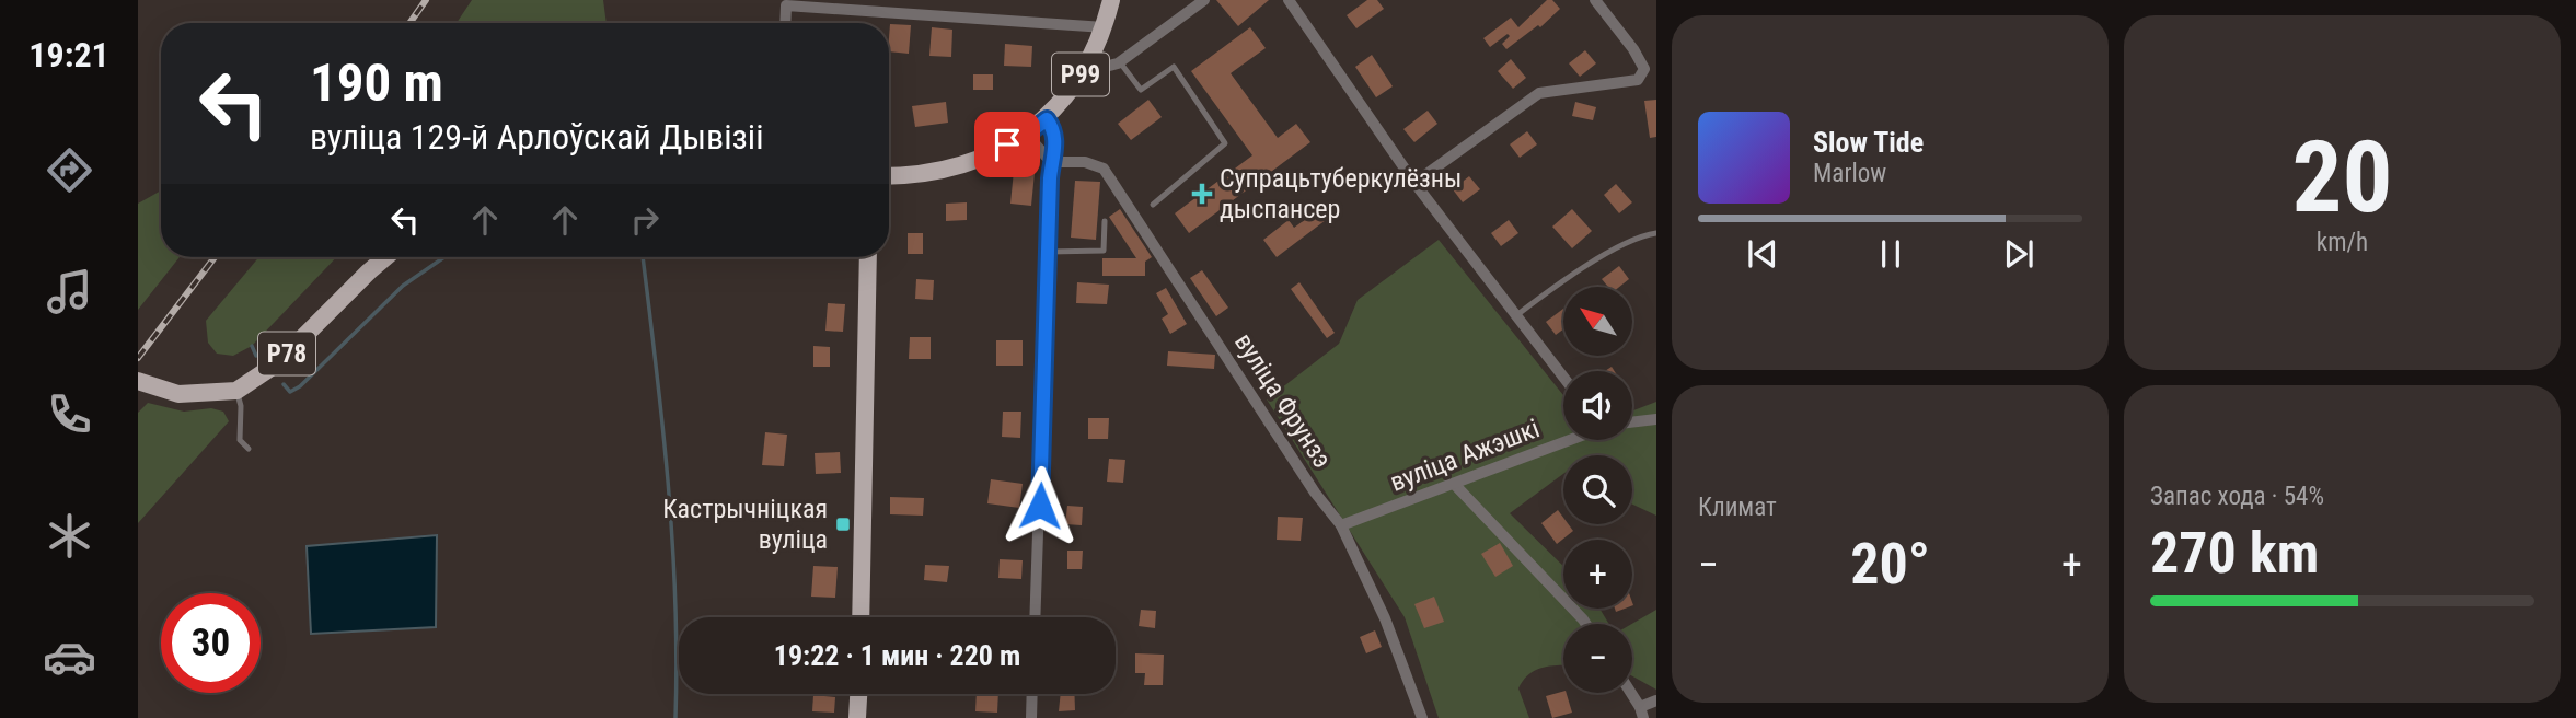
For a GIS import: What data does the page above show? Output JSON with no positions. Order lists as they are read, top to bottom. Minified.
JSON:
{"streets":{"main road":["Р99","Р78"],"street":["вуліца Фрунзэ","вуліца Ажэшкі"]},"crossings":[["вуліца Фрунзэ","вуліца Ажэшкі"]],"places":{"health":["Супрацьтуберкулёзны дыспансер"],"transit":["Кастрычніцкая вуліца"]},"north":"top left","page":{"tabs":"19:21","tile":[["20","km/h"],"Климат",["Запас хода · 54%","270 km"]],"turn":["190 m","вуліца 129-й Арлоўскай Дывізіі"],"song":["Slow Tide","Marlow"],"map_buttons":["+","−"],"heat":["−","20°","+"],"limit":"30","trip":"19:22 · 1 мин · 220 m"}}
